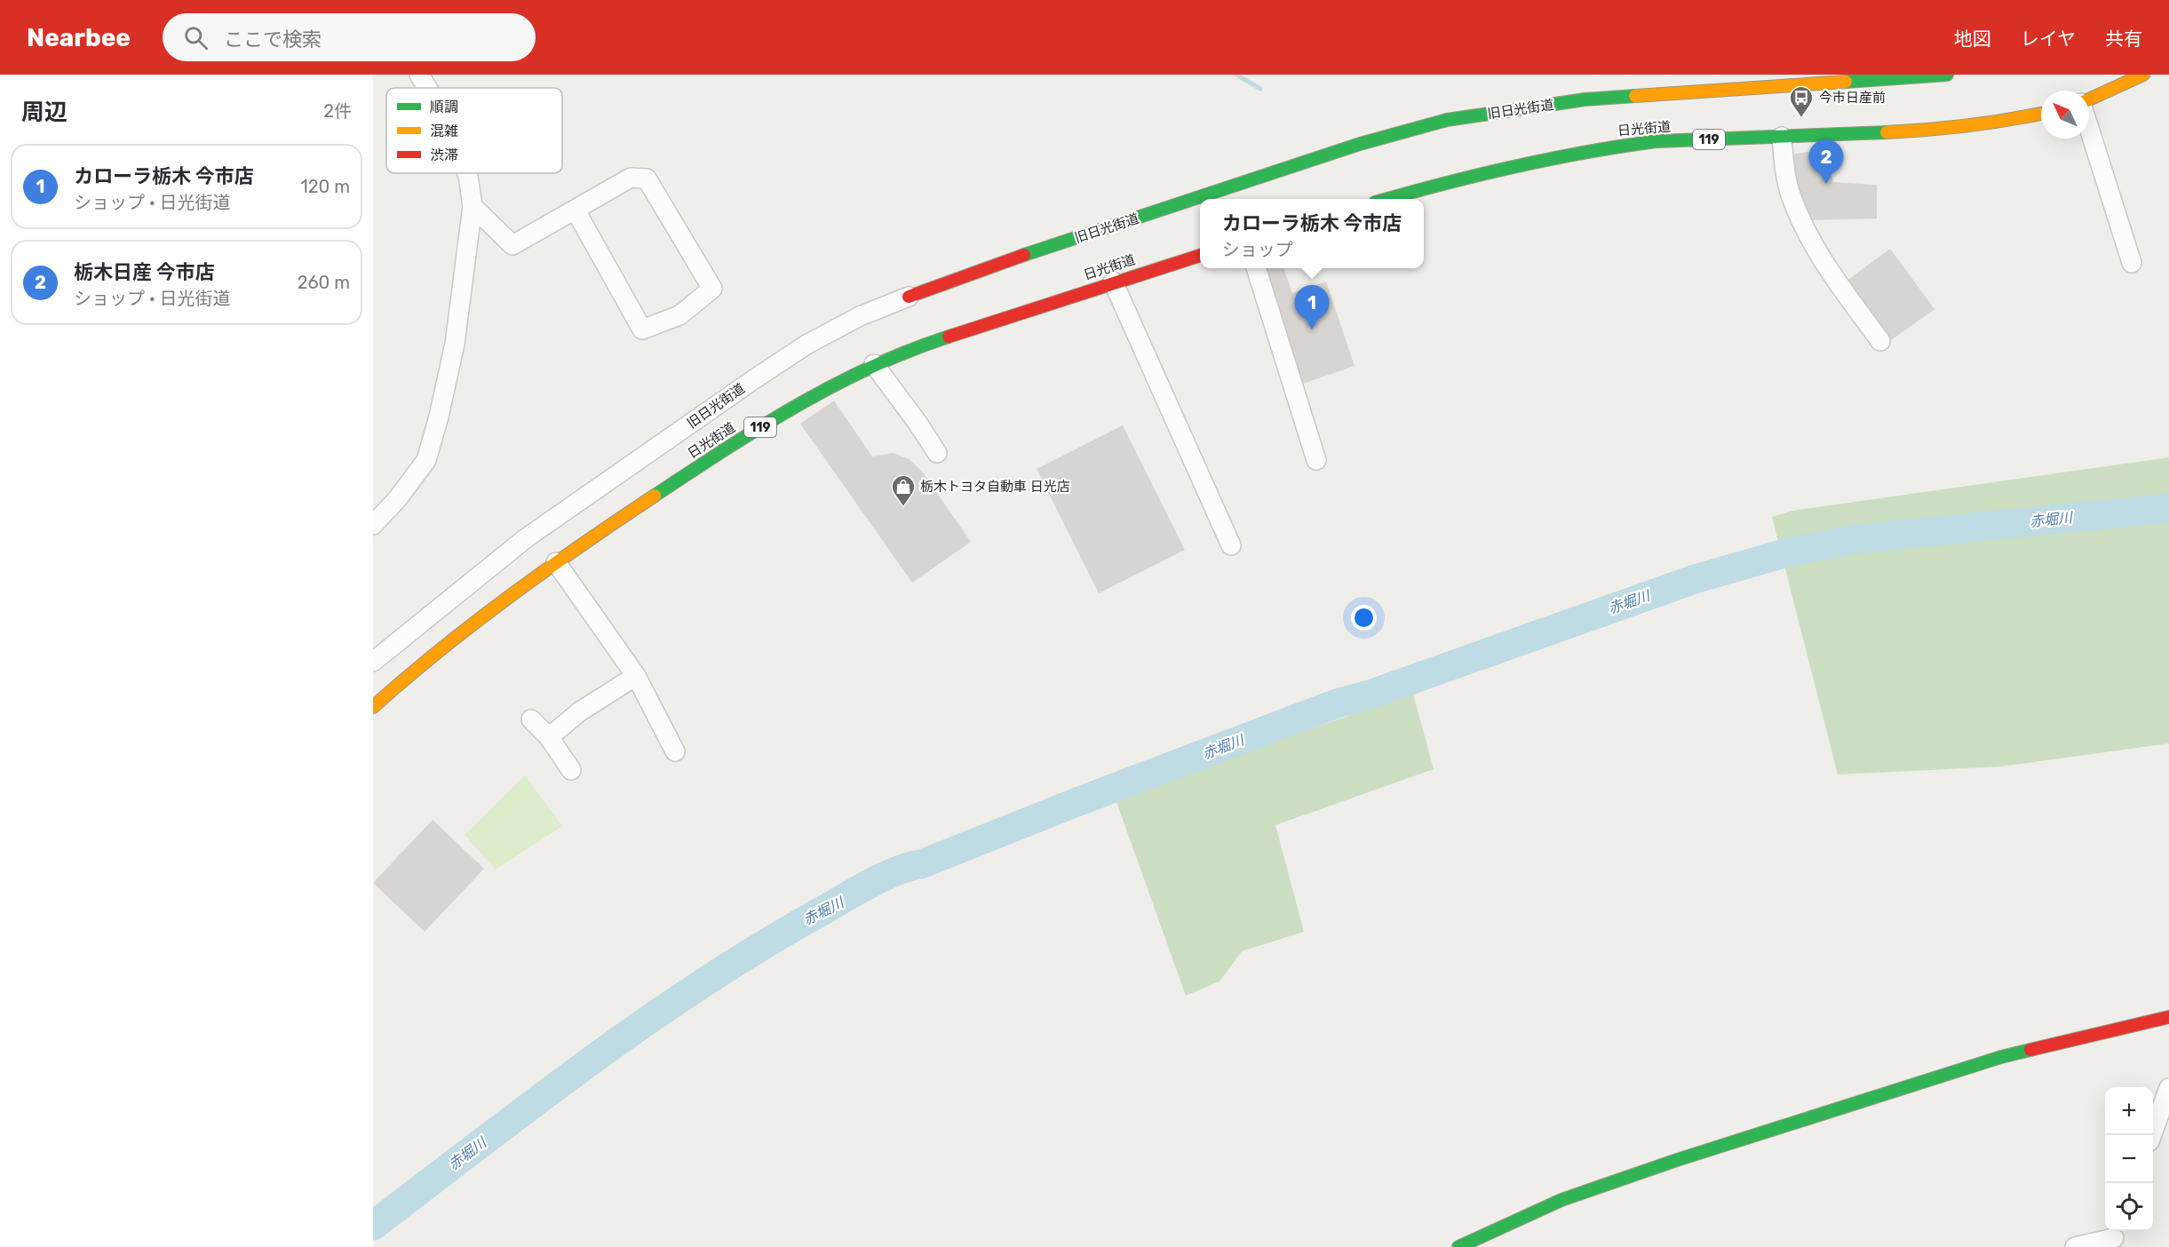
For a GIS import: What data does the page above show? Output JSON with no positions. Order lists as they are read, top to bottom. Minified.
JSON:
{"streets":{"main road":["旧日光街道","日光街道","119"]},"water":["赤堀川"],"places":{"bus stop":["今市日産前"],"shop":["栃木トヨタ自動車 日光店"]},"legend":["順調","混雑","渋滞"],"north":"top left","page":{"header":"Nearbee","search":"ここで検索","nav":["地図","レイヤ","共有"],"heading":["周辺","2件"],"pins":["2","1"],"list":[{"mark":"1","name":"カローラ栃木 今市店","note":"ショップ · 日光街道","value":"120 m"},{"mark":"2","name":"栃木日産 今市店","note":"ショップ · 日光街道","value":"260 m"}],"popup":["カローラ栃木 今市店","ショップ"],"map_buttons":["+","−"]}}
